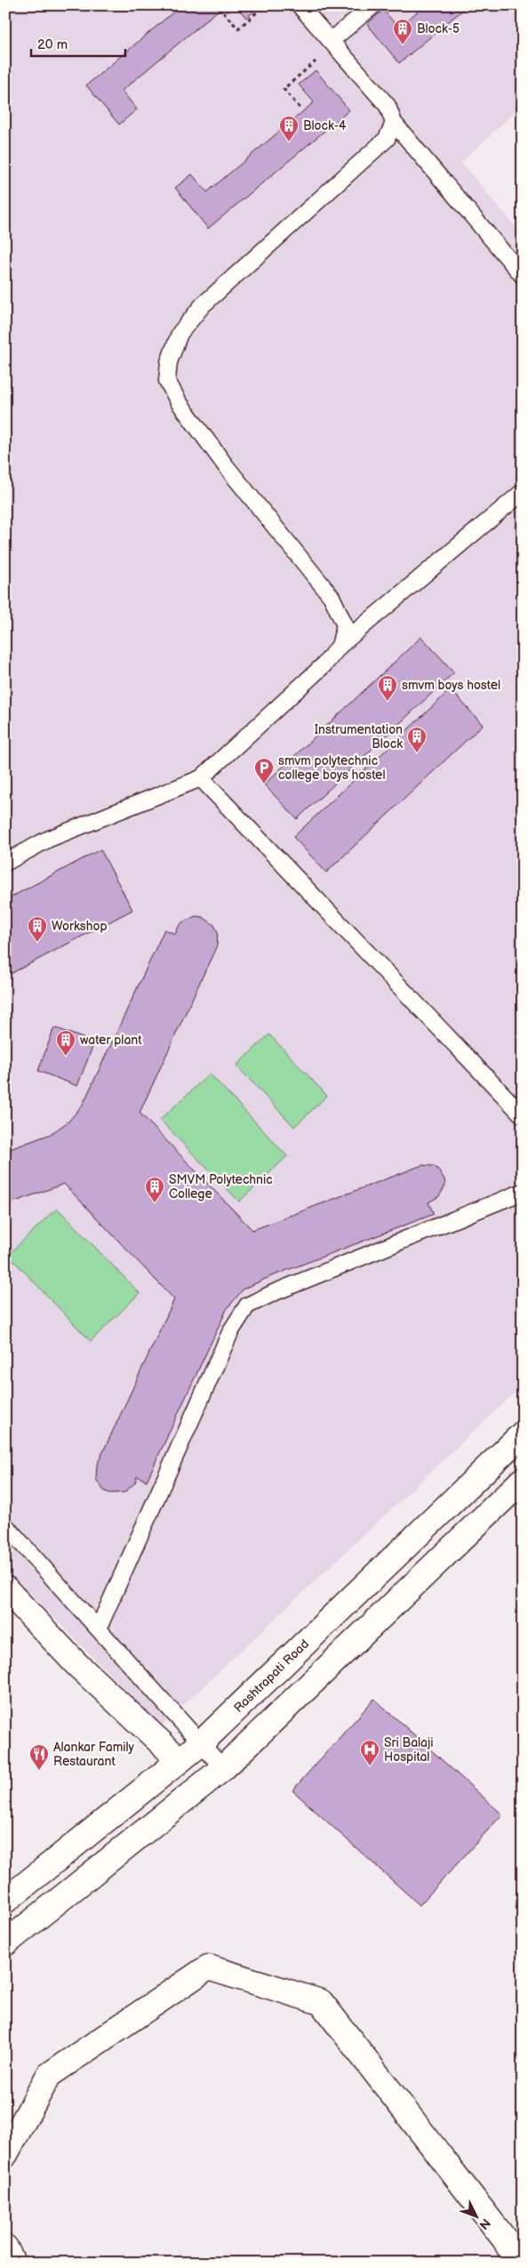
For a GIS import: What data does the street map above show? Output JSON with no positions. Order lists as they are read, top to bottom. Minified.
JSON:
{"streets":{"street":["Rashtrapati Road"]},"places":{"building":["Block-5","Block-4","smvm boys hostel","Instrumentation Block","Workshop","water plant","SMVM Polytechnic College"],"parking":["smvm polytechnic college boys hostel"],"hospital":["Sri Balaji Hospital"],"restaurant":["Alankar Family Restaurant"]},"scale_bar":"20 m","north":"bottom right"}
